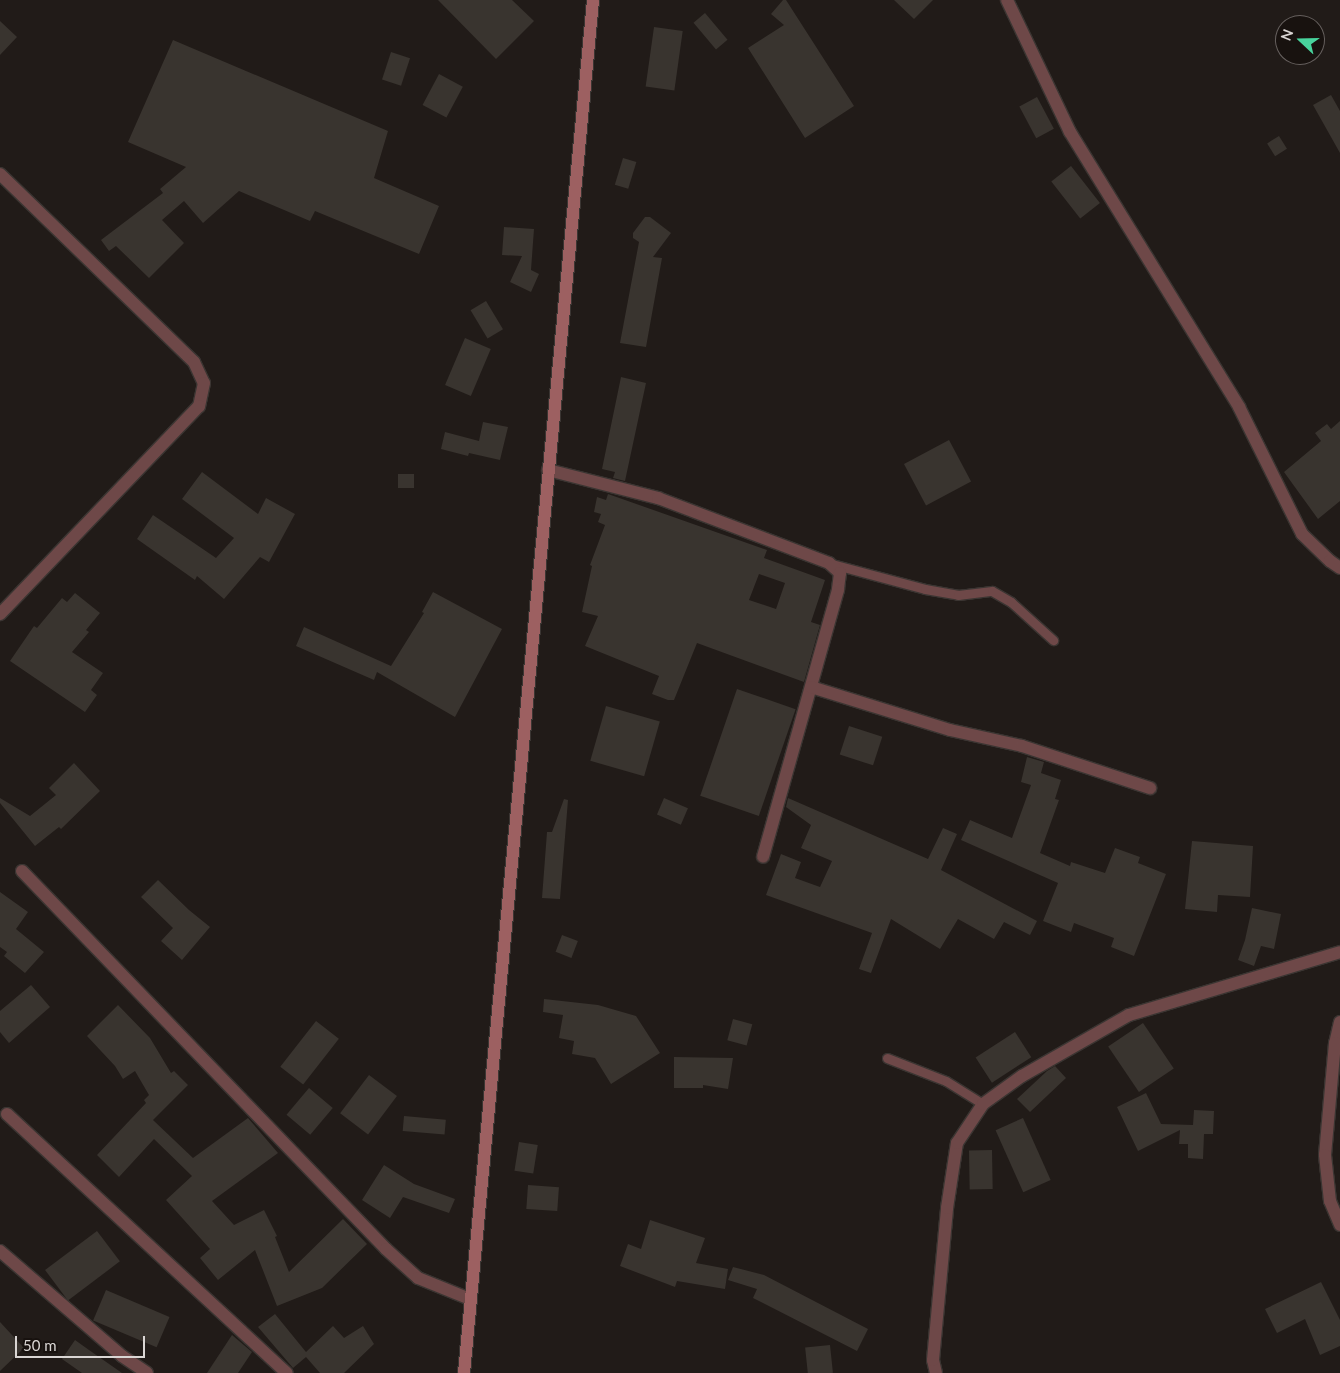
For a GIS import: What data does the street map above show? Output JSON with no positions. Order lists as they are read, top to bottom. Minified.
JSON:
{"scale_bar":"50 m","north":"left"}
